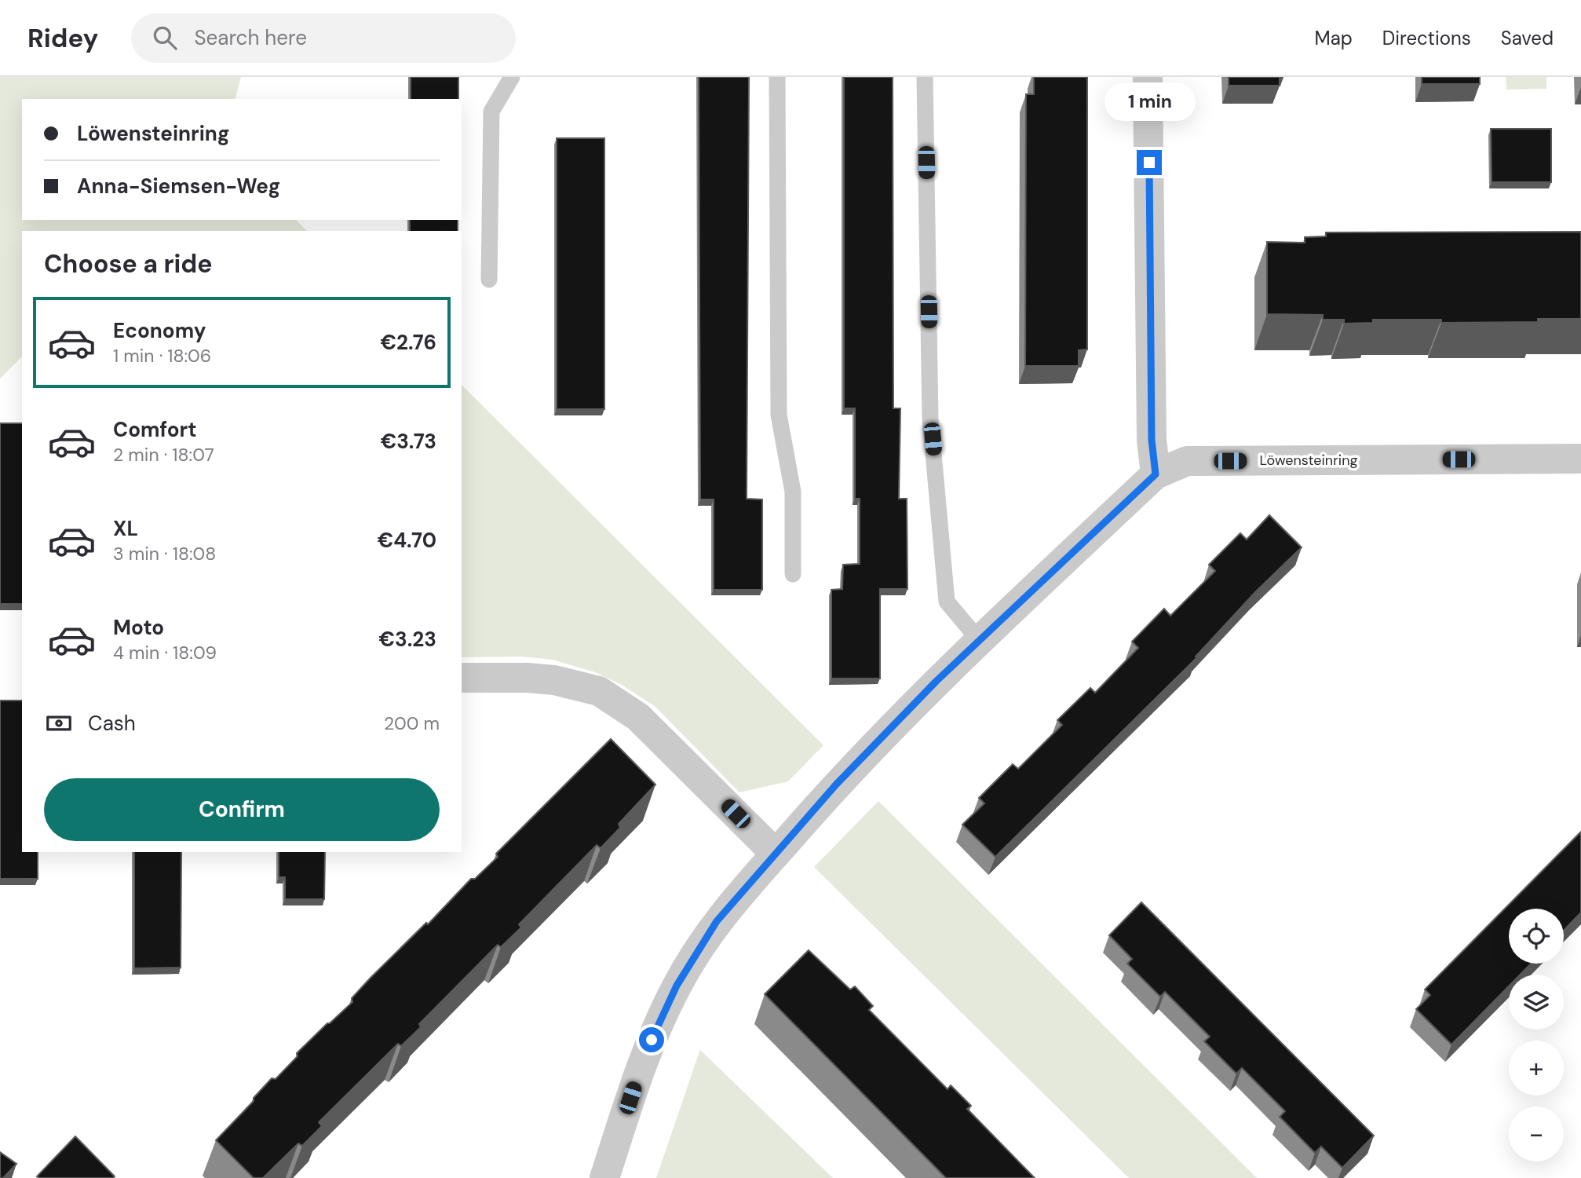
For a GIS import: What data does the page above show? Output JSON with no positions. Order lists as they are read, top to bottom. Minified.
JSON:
{"streets":{"street":["Löwensteinring"]},"page":{"header":"Ridey","search":"Search here","nav":["Map","Directions","Saved"],"bubble":"1 min","banner":["Löwensteinring","Anna-Siemsen-Weg"],"heading":"Choose a ride","list":[{"name":"Economy","note":"1 min · 18:06","value":"€2.76"},{"name":"Comfort","note":"2 min · 18:07","value":"€3.73"},{"name":"XL","note":"3 min · 18:08","value":"€4.70"},{"name":"Moto","note":"4 min · 18:09","value":"€3.23"}],"pay":["Cash","200 m"],"buttons":"Confirm","map_buttons":["+","−"]}}
